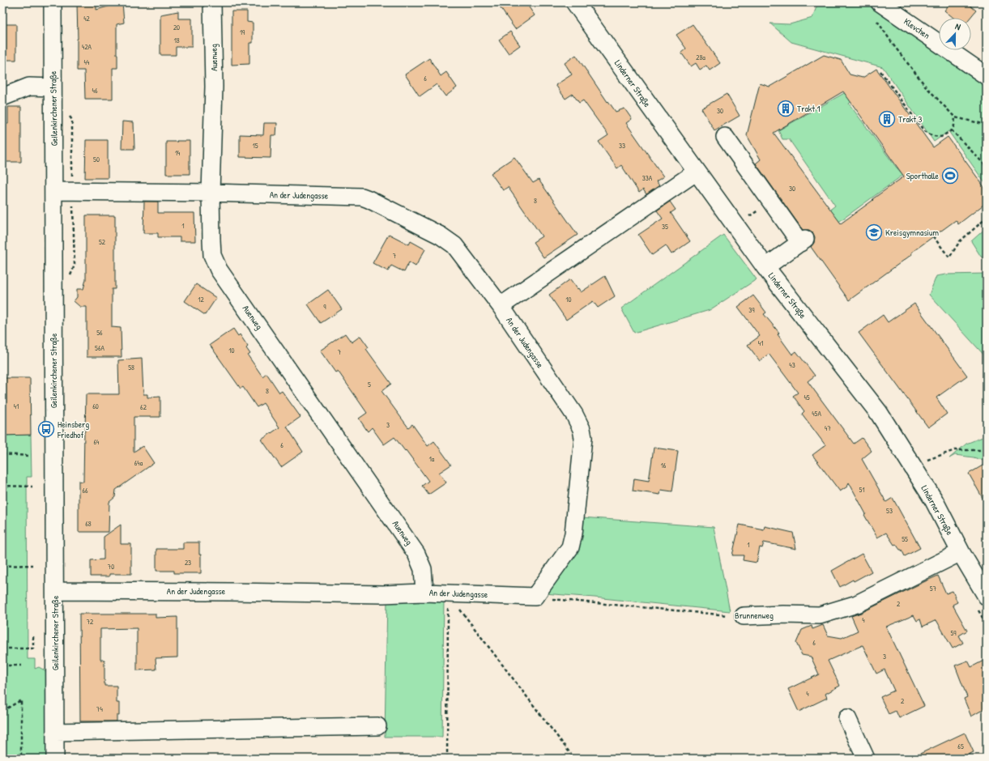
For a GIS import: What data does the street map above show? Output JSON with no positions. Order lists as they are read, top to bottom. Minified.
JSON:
{"streets":{"main road":["Linderner Straße"],"street":["Klevchen","Auenweg","Geilenkirchener Straße","An der Judengasse","Brunnenweg"]},"crossings":[["Auenweg","An der Judengasse"],["Linderner Straße","Brunnenweg"],["Geilenkirchener Straße","An der Judengasse"],["An der Judengasse","Brunnenweg"]],"places":{"building":["Trakt 1","Trakt 3"],"sports":["Sporthalle"],"school or university":["Kreisgymnasium"],"bus stop":["Heinsberg Friedhof"]},"house_numbers":["42","20","19","18","42A","28a","44","6","46","30","15","33","14","50","33A","30","8","1","35","52","7","12","10","9","39","56","41","56A","10","7","43","58","5","8","45","41","60","62","45A","3","47","64","6","1a","64a","16","51","66","53","68","55","1","23","70","57","2","4","72","59","6","3","4","2","74","65"],"north":"top"}
